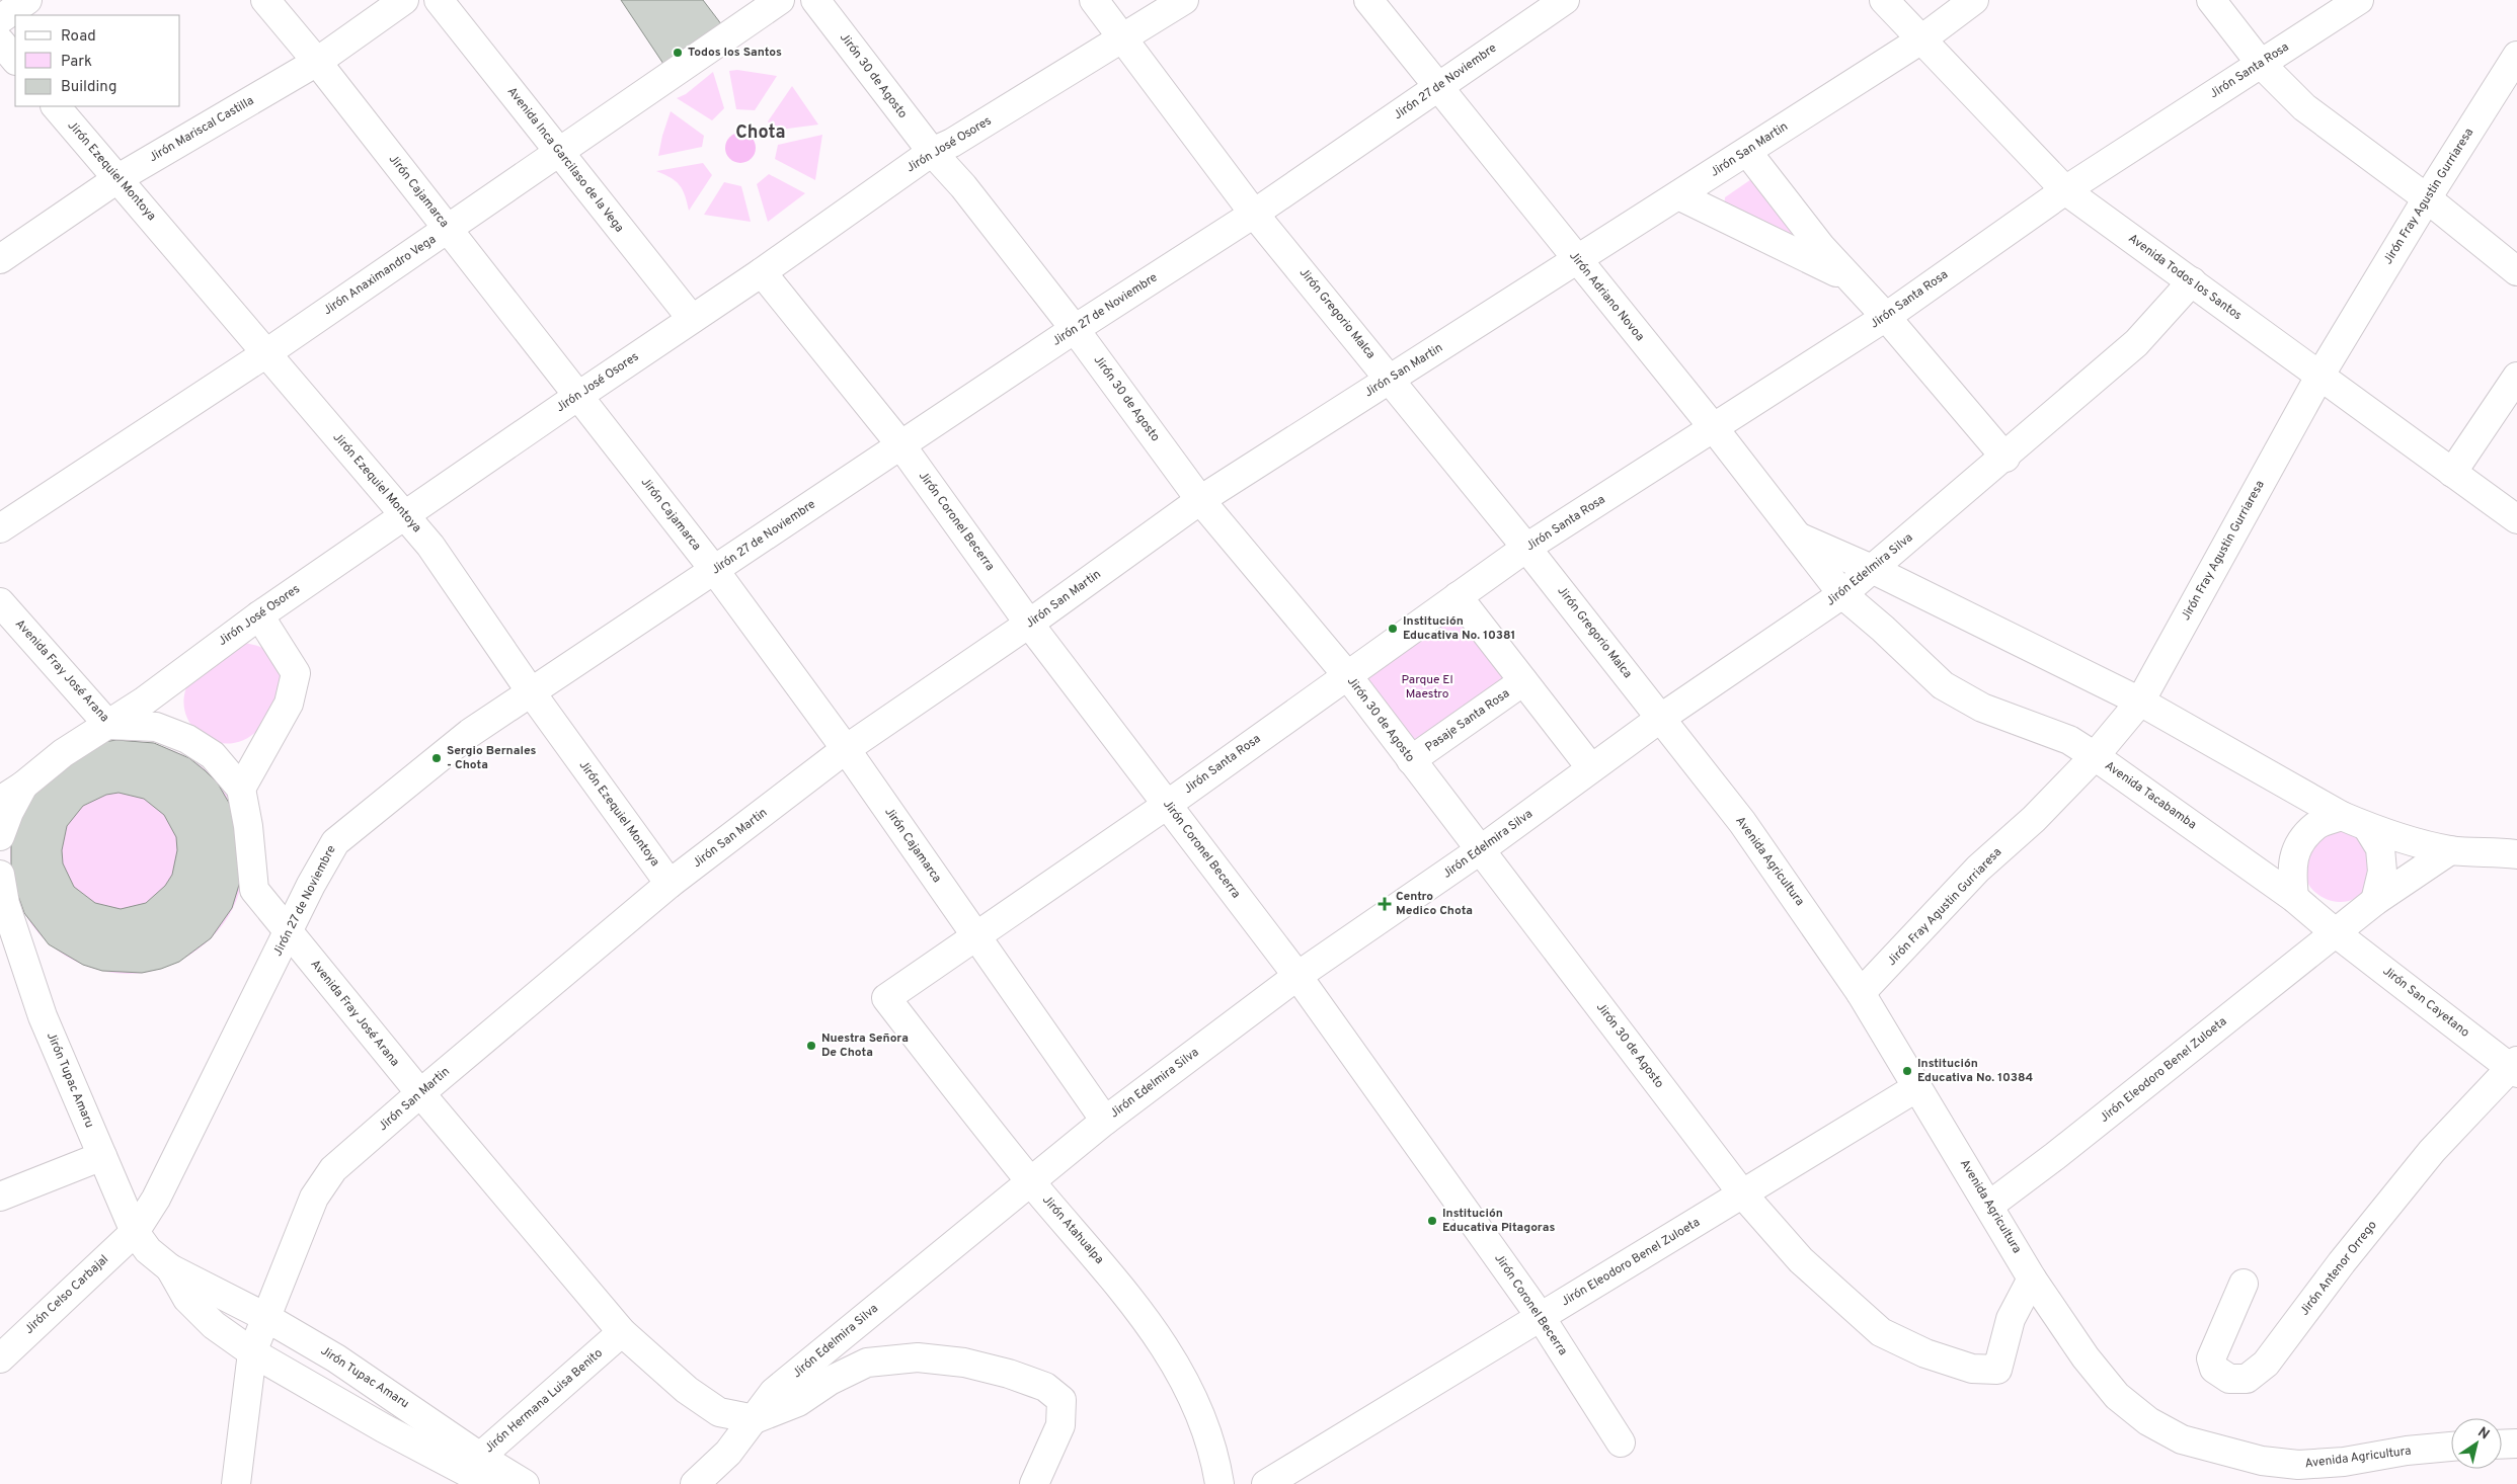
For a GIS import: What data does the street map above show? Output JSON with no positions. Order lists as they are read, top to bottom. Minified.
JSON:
{"streets":{"street":["Jirón Santa Rosa","Jirón 30 de Agosto","Jirón 27 de Noviembre","Jirón Mariscal Castilla","Jirón José Osores","Jirón San Martin","Avenida Inca Garcilaso de la Vega","Jirón Ezequiel Montoya","Jirón Cajamarca","Jirón Fray Agustin Gurriaresa","Jirón Anaximandro Vega","Avenida Todos los Santos","Jirón Adriano Novoa","Jirón Gregorio Malca","Jirón Coronel Becerra","Jirón Edelmira Silva","Avenida Fray José Arana","Pasaje Santa Rosa","Avenida Tacabamba","Avenida Agricultura","Jirón San Cayetano","Jirón Eleodoro Benel Zuloeta","Jirón Tupac Amaru","Jirón Atahualpa","Jirón Antenor Orrego","Jirón Celso Carbajal","Jirón Hermana Luisa Benito"]},"crossings":[["Jirón Santa Rosa","Jirón 30 de Agosto"],["Jirón Santa Rosa","Jirón Cajamarca"],["Jirón Santa Rosa","Avenida Todos los Santos"],["Jirón Santa Rosa","Jirón Adriano Novoa"],["Jirón Santa Rosa","Jirón Gregorio Malca"],["Jirón Santa Rosa","Jirón Coronel Becerra"],["Jirón Santa Rosa","Jirón Atahualpa"],["Jirón 30 de Agosto","Jirón 27 de Noviembre"],["Jirón 30 de Agosto","Jirón José Osores"],["Jirón 30 de Agosto","Jirón San Martin"],["Jirón 30 de Agosto","Jirón Edelmira Silva"],["Jirón 30 de Agosto","Pasaje Santa Rosa"],["Jirón 30 de Agosto","Avenida Agricultura"],["Jirón 30 de Agosto","Jirón Eleodoro Benel Zuloeta"],["Jirón 27 de Noviembre","Jirón Ezequiel Montoya"],["Jirón 27 de Noviembre","Jirón Cajamarca"],["Jirón 27 de Noviembre","Jirón Adriano Novoa"],["Jirón 27 de Noviembre","Jirón Gregorio Malca"],["Jirón 27 de Noviembre","Jirón Coronel Becerra"],["Jirón 27 de Noviembre","Avenida Fray José Arana"],["Jirón 27 de Noviembre","Jirón Tupac Amaru"],["Jirón 27 de Noviembre","Jirón Celso Carbajal"],["Jirón Mariscal Castilla","Jirón Ezequiel Montoya"],["Jirón Mariscal Castilla","Jirón Cajamarca"],["Jirón José Osores","Avenida Inca Garcilaso de la Vega"],["Jirón José Osores","Jirón Ezequiel Montoya"],["Jirón José Osores","Jirón Cajamarca"],["Jirón José Osores","Jirón Gregorio Malca"],["Jirón José Osores","Jirón Coronel Becerra"],["Jirón José Osores","Avenida Fray José Arana"],["Jirón San Martin","Jirón Ezequiel Montoya"],["Jirón San Martin","Jirón Cajamarca"],["Jirón San Martin","Avenida Todos los Santos"],["Jirón San Martin","Jirón Adriano Novoa"],["Jirón San Martin","Jirón Gregorio Malca"],["Jirón San Martin","Jirón Coronel Becerra"],["Jirón San Martin","Avenida Fray José Arana"],["Jirón San Martin","Jirón Tupac Amaru"],["Avenida Inca Garcilaso de la Vega","Jirón Anaximandro Vega"],["Jirón Ezequiel Montoya","Jirón Anaximandro Vega"],["Jirón Cajamarca","Jirón Anaximandro Vega"],["Jirón Cajamarca","Jirón Edelmira Silva"],["Jirón Fray Agustin Gurriaresa","Avenida Todos los Santos"],["Jirón Fray Agustin Gurriaresa","Avenida Tacabamba"],["Jirón Fray Agustin Gurriaresa","Avenida Agricultura"],["Avenida Todos los Santos","Jirón Edelmira Silva"],["Jirón Adriano Novoa","Jirón Edelmira Silva"],["Jirón Adriano Novoa","Avenida Tacabamba"],["Jirón Gregorio Malca","Jirón Edelmira Silva"],["Jirón Gregorio Malca","Avenida Agricultura"],["Jirón Coronel Becerra","Jirón Edelmira Silva"],["Jirón Coronel Becerra","Jirón Eleodoro Benel Zuloeta"],["Jirón Edelmira Silva","Avenida Fray José Arana"],["Jirón Edelmira Silva","Avenida Tacabamba"],["Jirón Edelmira Silva","Avenida Agricultura"],["Jirón Edelmira Silva","Jirón Atahualpa"],["Avenida Fray José Arana","Jirón Hermana Luisa Benito"],["Avenida Tacabamba","Jirón San Cayetano"],["Avenida Tacabamba","Jirón Eleodoro Benel Zuloeta"],["Avenida Agricultura","Jirón Eleodoro Benel Zuloeta"],["Jirón San Cayetano","Jirón Eleodoro Benel Zuloeta"],["Jirón San Cayetano","Jirón Antenor Orrego"],["Jirón Tupac Amaru","Jirón Celso Carbajal"],["Jirón Tupac Amaru","Jirón Hermana Luisa Benito"]],"districts":["Chota"],"parks":["Parque El Maestro"],"places":{"other":["Todos los Santos","Institución Educativa No. 10381","Sergio Bernales - Chota","Nuestra Señora De Chota","Institución Educativa No. 10384","Institución Educativa Pitagoras"],"health":["Centro Medico Chota"]},"legend":["Road","Park","Building"],"north":"top right"}
